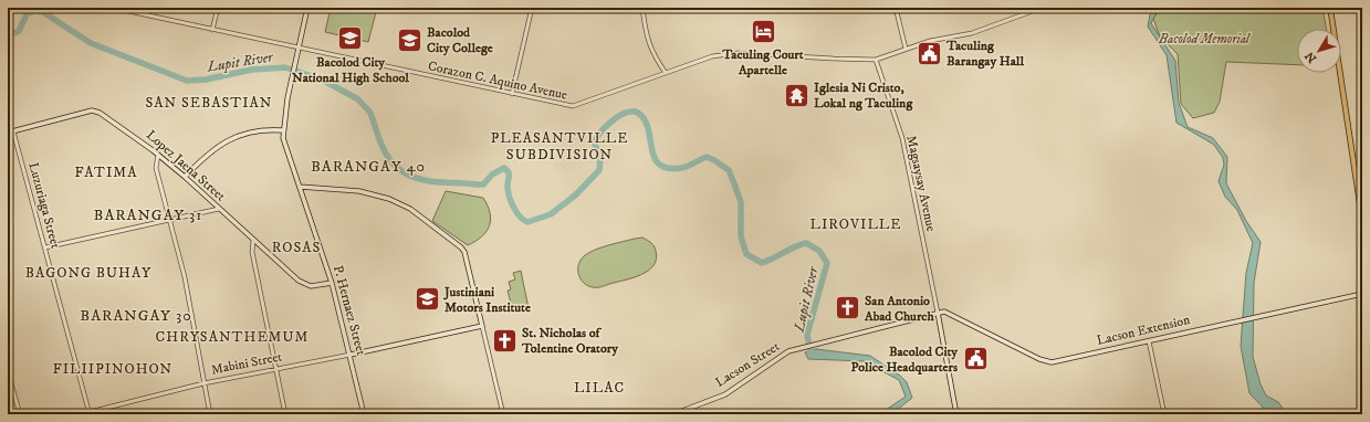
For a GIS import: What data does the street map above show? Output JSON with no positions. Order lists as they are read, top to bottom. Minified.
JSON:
{"streets":{"main road":["Lopez Jaena Street","P. Hernaez Street","Lacson Extension","Mabini Street","Lacson Street"],"street":["Corazon C. Aquino Avenue","Magsaysay Avenue","Luzuriaga Street"]},"crossings":[["Corazon C. Aquino Avenue","Magsaysay Avenue"],["Corazon C. Aquino Avenue","P. Hernaez Street"],["Lopez Jaena Street","Luzuriaga Street"],["Lopez Jaena Street","P. Hernaez Street"],["Magsaysay Avenue","Lacson Extension"],["Magsaysay Avenue","Lacson Street"],["Luzuriaga Street","Mabini Street"],["P. Hernaez Street","Mabini Street"],["Lacson Extension","Lacson Street"]],"districts":["SAN SEBASTIAN","PLEASANTVILLE SUBDIVISION","BARANGAY 40","FATIMA","BARANGAY 31","LIROVILLE","ROSAS","BAGONG BUHAY","BARANGAY 30","CHRYSANTHEMUM","FILIIPINOHON","LILAC"],"water":["Lupit River"],"parks":["Bacolod Memorial"],"places":{"hotel":["Taculing Court Apartelle"],"school or university":["Bacolod City National High School","Bacolod City College","Justiniani Motors Institute"],"public building":["Taculing Barangay Hall","Bacolod City Police Headquarters"],"temple":["Iglesia Ni Cristo, Lokal ng Taculing"],"church":["San Antonio Abad Church","St. Nicholas of Tolentine Oratory"]},"north":"bottom left"}
